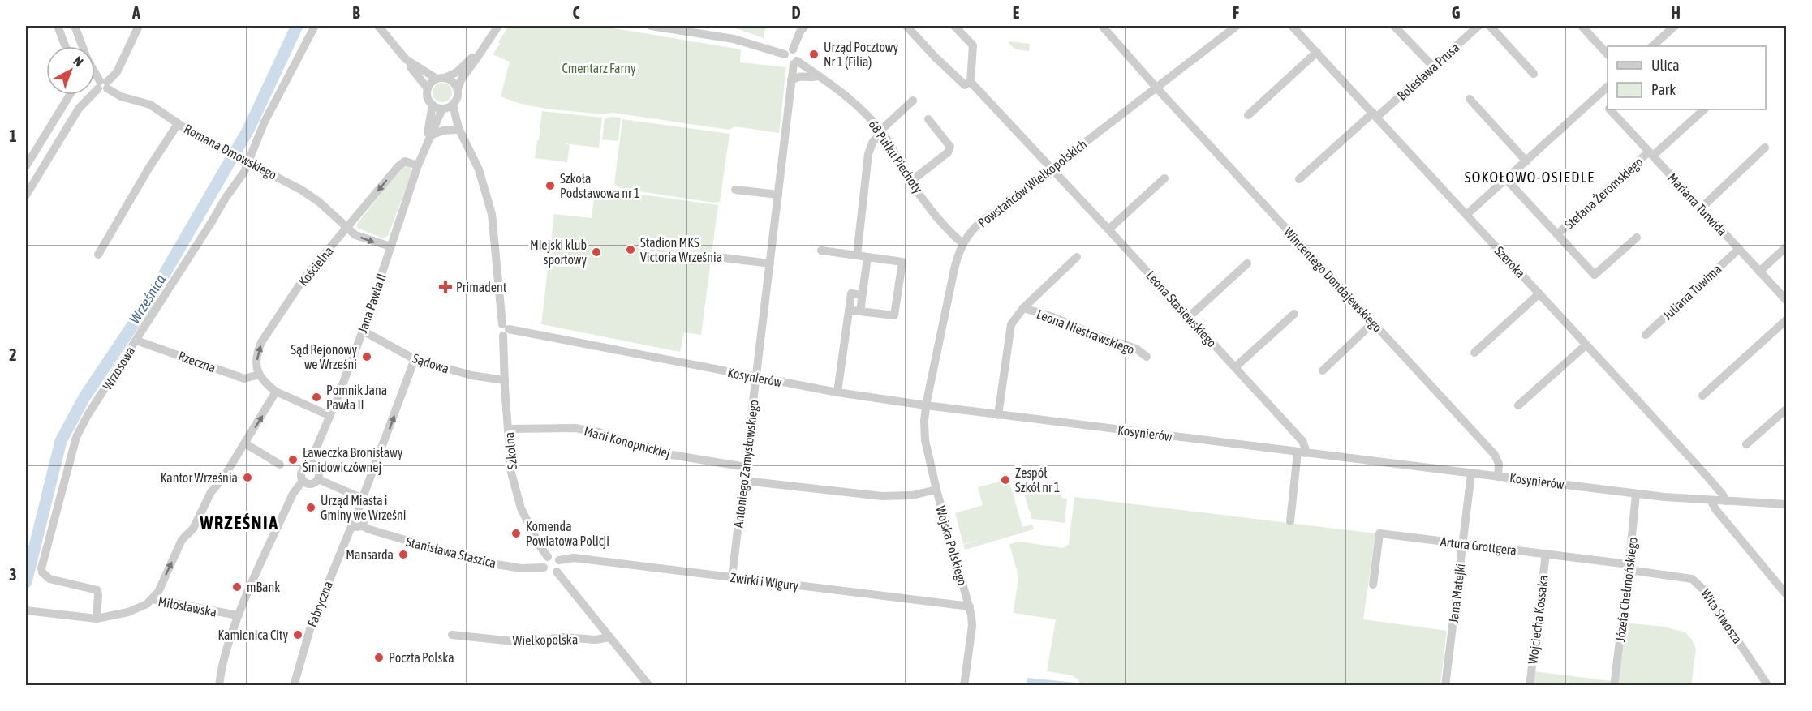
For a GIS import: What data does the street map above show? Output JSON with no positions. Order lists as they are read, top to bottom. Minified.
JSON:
{"streets":{"street":["Bolesława Prusa","Romana Dmowskiego","68 Pułku Piechoty","Powstańców Wielkopolskich","Stefana Żeromskiego","Mariana Turwida","Szeroka","Kościelna","Wincentego Dondajewskiego","Juliana Tuwima","Jana Pawła II","Leona Stasiewskiego","Leona Niestrawskiego","Rzeczna","Sądowa","Wrzosowa","Kosynierów","Marii Konopnickiej","Szkolna","Antoniego Zamysłowskiego","Wojska Polskiego","Artura Grottgera","Stanisława Staszica","Żwirki i Wigury","Józefa Chełmońskiego","Jana Matejki","Fabryczna","Miłosławska","Wita Stwosza","Wojciecha Kossaka","Wielkopolska"]},"crossings":[["Bolesława Prusa","Szeroka"],["Romana Dmowskiego","Kościelna"],["Romana Dmowskiego","Jana Pawła II"],["Romana Dmowskiego","Wrzosowa"],["68 Pułku Piechoty","Powstańców Wielkopolskich"],["68 Pułku Piechoty","Antoniego Zamysłowskiego"],["Powstańców Wielkopolskich","Wincentego Dondajewskiego"],["Powstańców Wielkopolskich","Leona Stasiewskiego"],["Powstańców Wielkopolskich","Kosynierów"],["Powstańców Wielkopolskich","Wojska Polskiego"],["Stefana Żeromskiego","Mariana Turwida"],["Mariana Turwida","Juliana Tuwima"],["Szeroka","Kosynierów"],["Kościelna","Jana Pawła II"],["Kościelna","Rzeczna"],["Wincentego Dondajewskiego","Kosynierów"],["Jana Pawła II","Sądowa"],["Jana Pawła II","Szkolna"],["Leona Stasiewskiego","Kosynierów"],["Rzeczna","Wrzosowa"],["Sądowa","Szkolna"],["Wrzosowa","Miłosławska"],["Kosynierów","Szkolna"],["Kosynierów","Antoniego Zamysłowskiego"],["Kosynierów","Wojska Polskiego"],["Kosynierów","Józefa Chełmońskiego"],["Kosynierów","Jana Matejki"],["Marii Konopnickiej","Szkolna"],["Marii Konopnickiej","Antoniego Zamysłowskiego"],["Szkolna","Stanisława Staszica"],["Szkolna","Żwirki i Wigury"],["Antoniego Zamysłowskiego","Żwirki i Wigury"],["Wojska Polskiego","Żwirki i Wigury"],["Artura Grottgera","Józefa Chełmońskiego"],["Artura Grottgera","Jana Matejki"],["Artura Grottgera","Wita Stwosza"],["Artura Grottgera","Wojciecha Kossaka"],["Stanisława Staszica","Żwirki i Wigury"],["Stanisława Staszica","Fabryczna"],["Józefa Chełmońskiego","Wita Stwosza"]],"districts":["SOKOŁOWO-OSIEDLE","WRZEŚNIA"],"water":["Wrześnica"],"parks":["Cmentarz Farny"],"places":{"other":["Urząd Pocztowy Nr 1 (Filia)","Szkoła Podstawowa nr 1","Stadion MKS Victoria Września","Miejski klub sportowy","Sąd Rejonowy we Wrześni","Pomnik Jana Pawła II","Ławeczka Bronisławy Śmidowiczównej","Kantor Września","Zespół Szkół nr 1","Urząd Miasta i Gminy we Wrześni","Komenda Powiatowa Policji","Mansarda","mBank","Kamienica City","Poczta Polska"],"health":["Primadent"]},"legend":["Ulica","Park"],"north":"top right","grid":{"columns":["A","B","C","D","E","F","G","H"],"rows":["1","2","3"]}}
